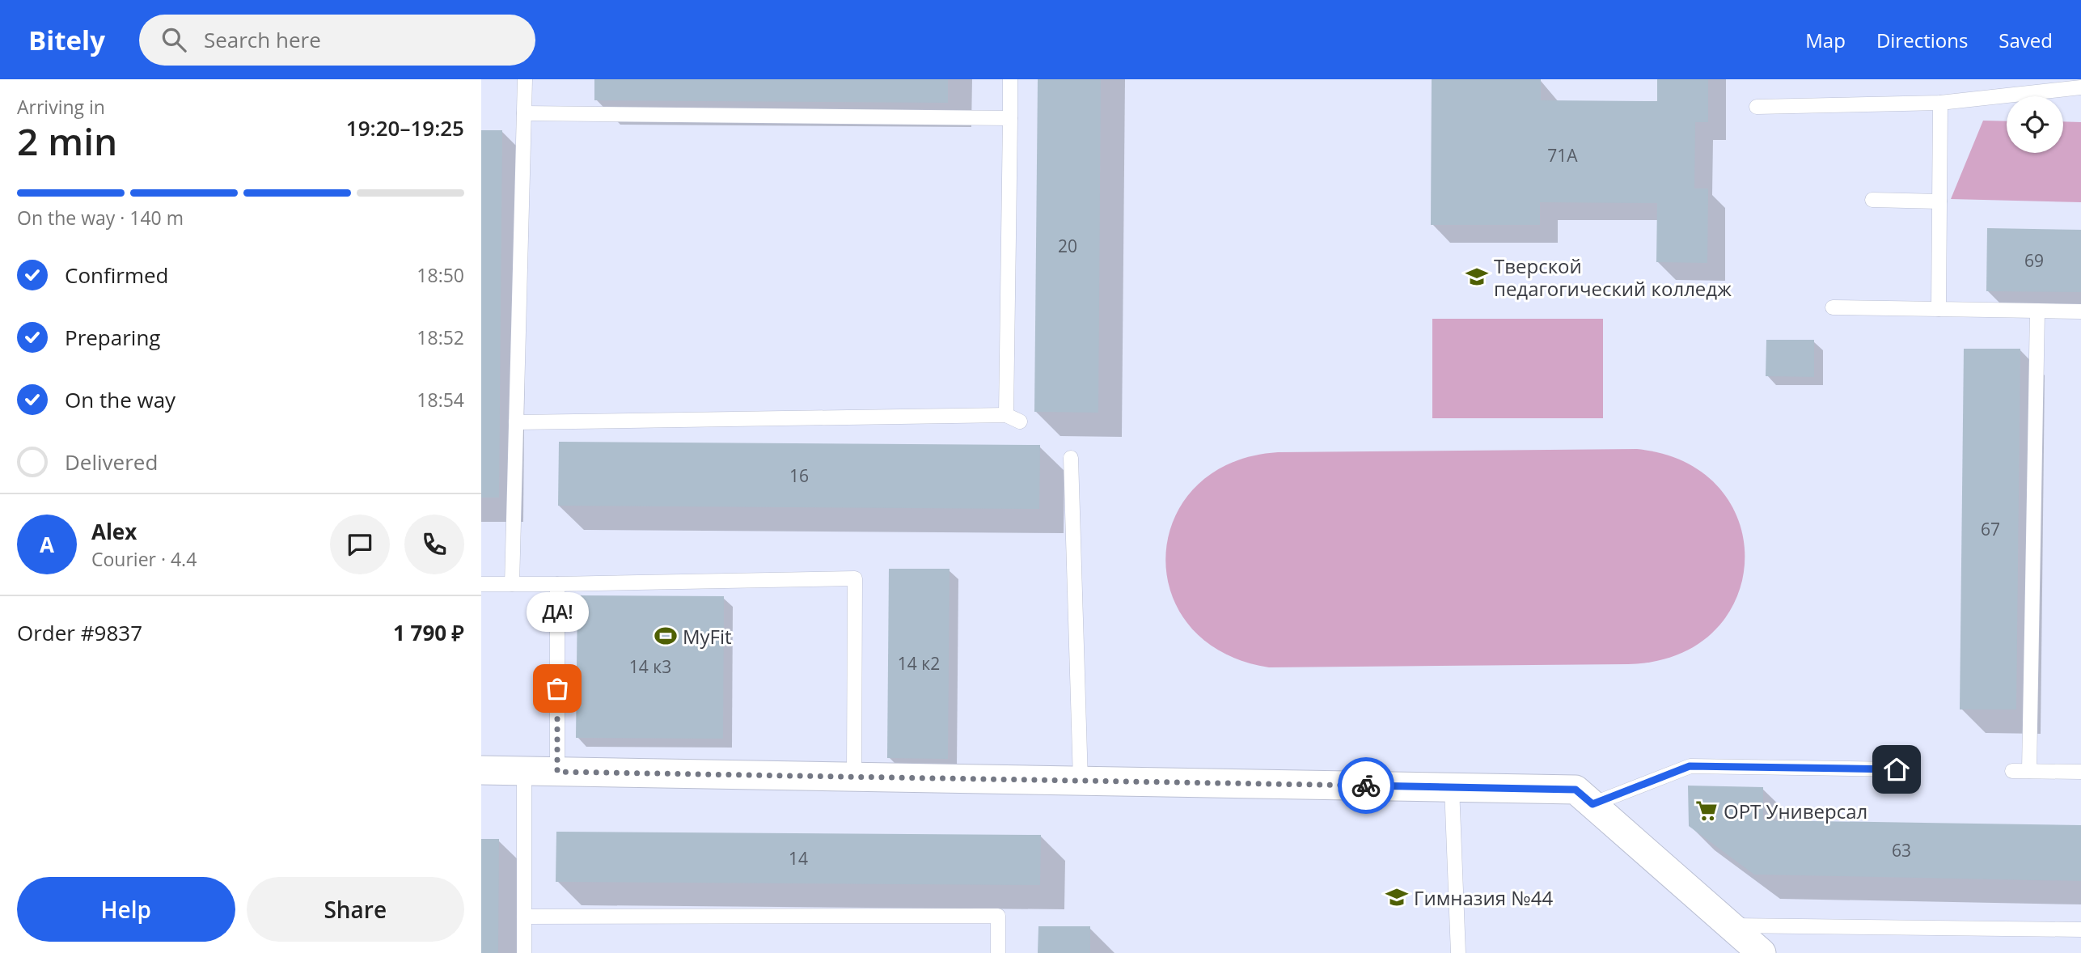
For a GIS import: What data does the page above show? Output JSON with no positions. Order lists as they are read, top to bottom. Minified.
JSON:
{"places":{"school or university":["Тверской педагогический колледж","Гимназия №44"],"sports":["MyFit"],"other":["ДА!"],"supermarket":["ОРТ Универсал"]},"house_numbers":["71А","20","69","16","67","14 к2","14 к3","63","14"],"page":{"header":"Bitely","search":"Search here","nav":["Map","Directions","Saved"],"heading":["2 min","Arriving in","19:20–19:25"],"panel":["Alex","Courier · 4.4","Order #9837","1 790 ₽"],"bar":"On the way · 140 m","list":[["Confirmed","18:50"],["Preparing","18:52"],["On the way","18:54"],"Delivered"],"round":"A","bubble":"ДА!","buttons":["Help","Share"]}}
